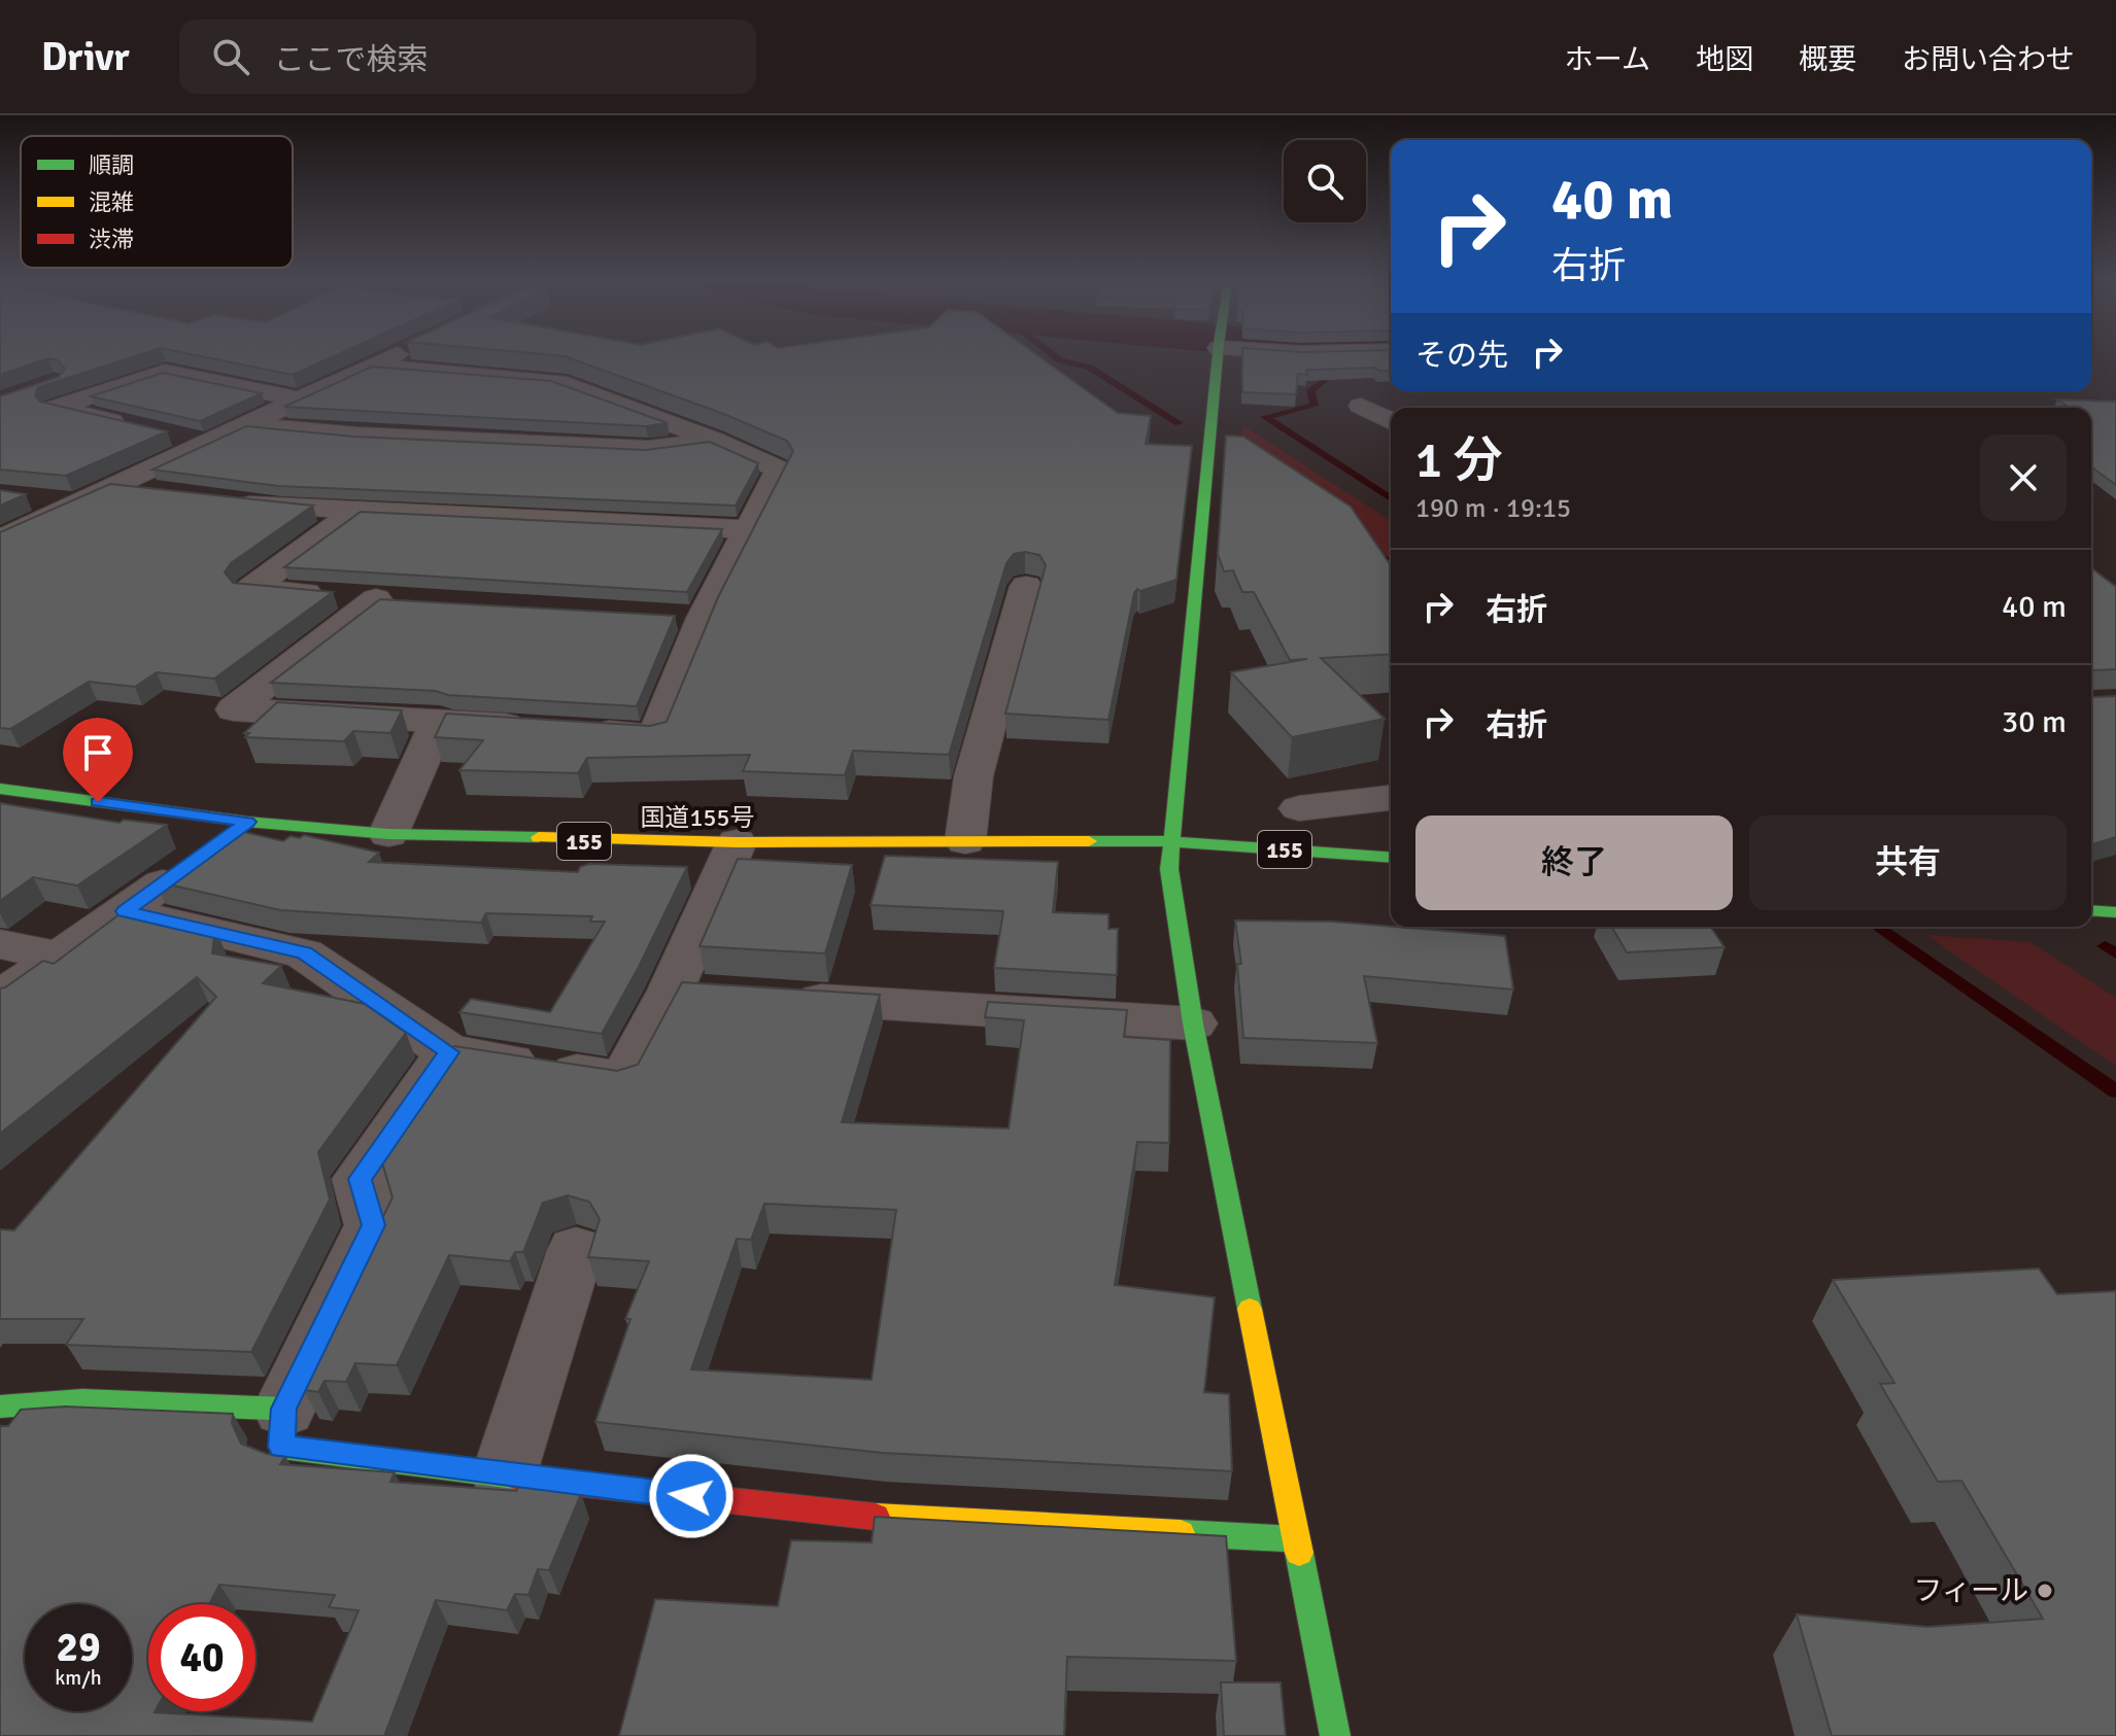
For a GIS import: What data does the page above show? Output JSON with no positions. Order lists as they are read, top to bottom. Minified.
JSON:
{"streets":{"main road":["国道155号","155"]},"places":["フィール"],"legend":["順調","混雑","渋滞"],"page":{"header":"Drivr","search":"ここで検索","nav":["ホーム","地図","概要","お問い合わせ"],"turn":["40 m","右折"],"then":"その先","heading":["1 分","190 m · 19:15"],"list":[{"name":"右折","value":"40 m"},{"name":"右折","value":"30 m"}],"buttons":["終了","共有"],"speed":"29 km/h","limit":"40"}}
